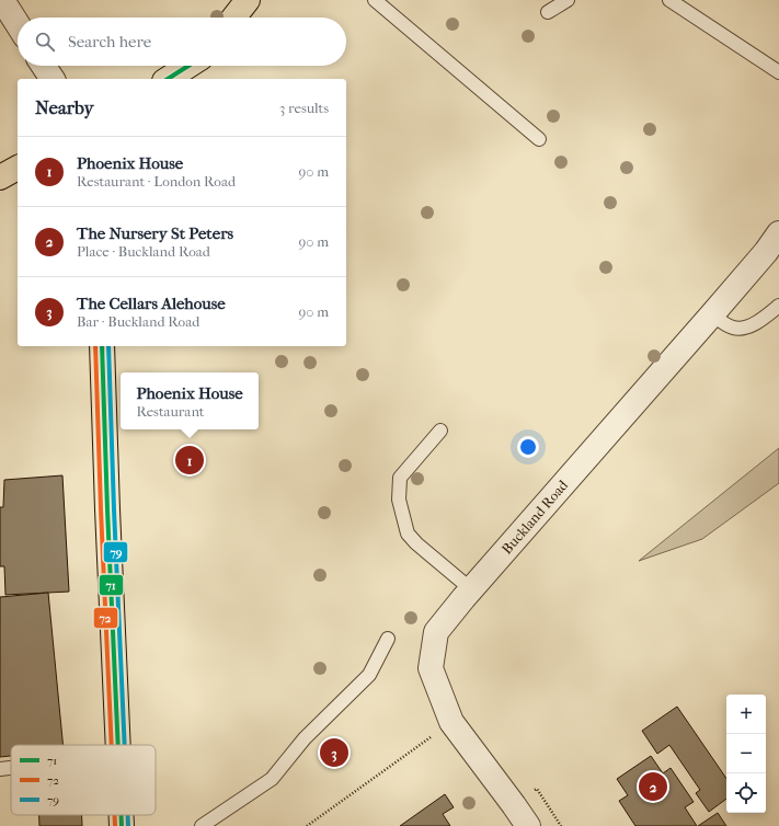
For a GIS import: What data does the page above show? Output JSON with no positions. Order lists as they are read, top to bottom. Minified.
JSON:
{"streets":{"street":["Buckland Road"]},"lines":["transit line 71","transit line 72","transit line 79"],"legend":["71","72","79"],"page":{"search":"Search here","heading":["Nearby","3 results"],"list":[{"mark":"1","name":"Phoenix House","note":"Restaurant · London Road","value":"90 m"},{"mark":"2","name":"The Nursery St Peters","note":"Place · Buckland Road","value":"90 m"},{"mark":"3","name":"The Cellars Alehouse","note":"Bar · Buckland Road","value":"90 m"}],"popup":["Phoenix House","Restaurant"],"pins":["1","3","2"],"map_buttons":["+","−"]}}
